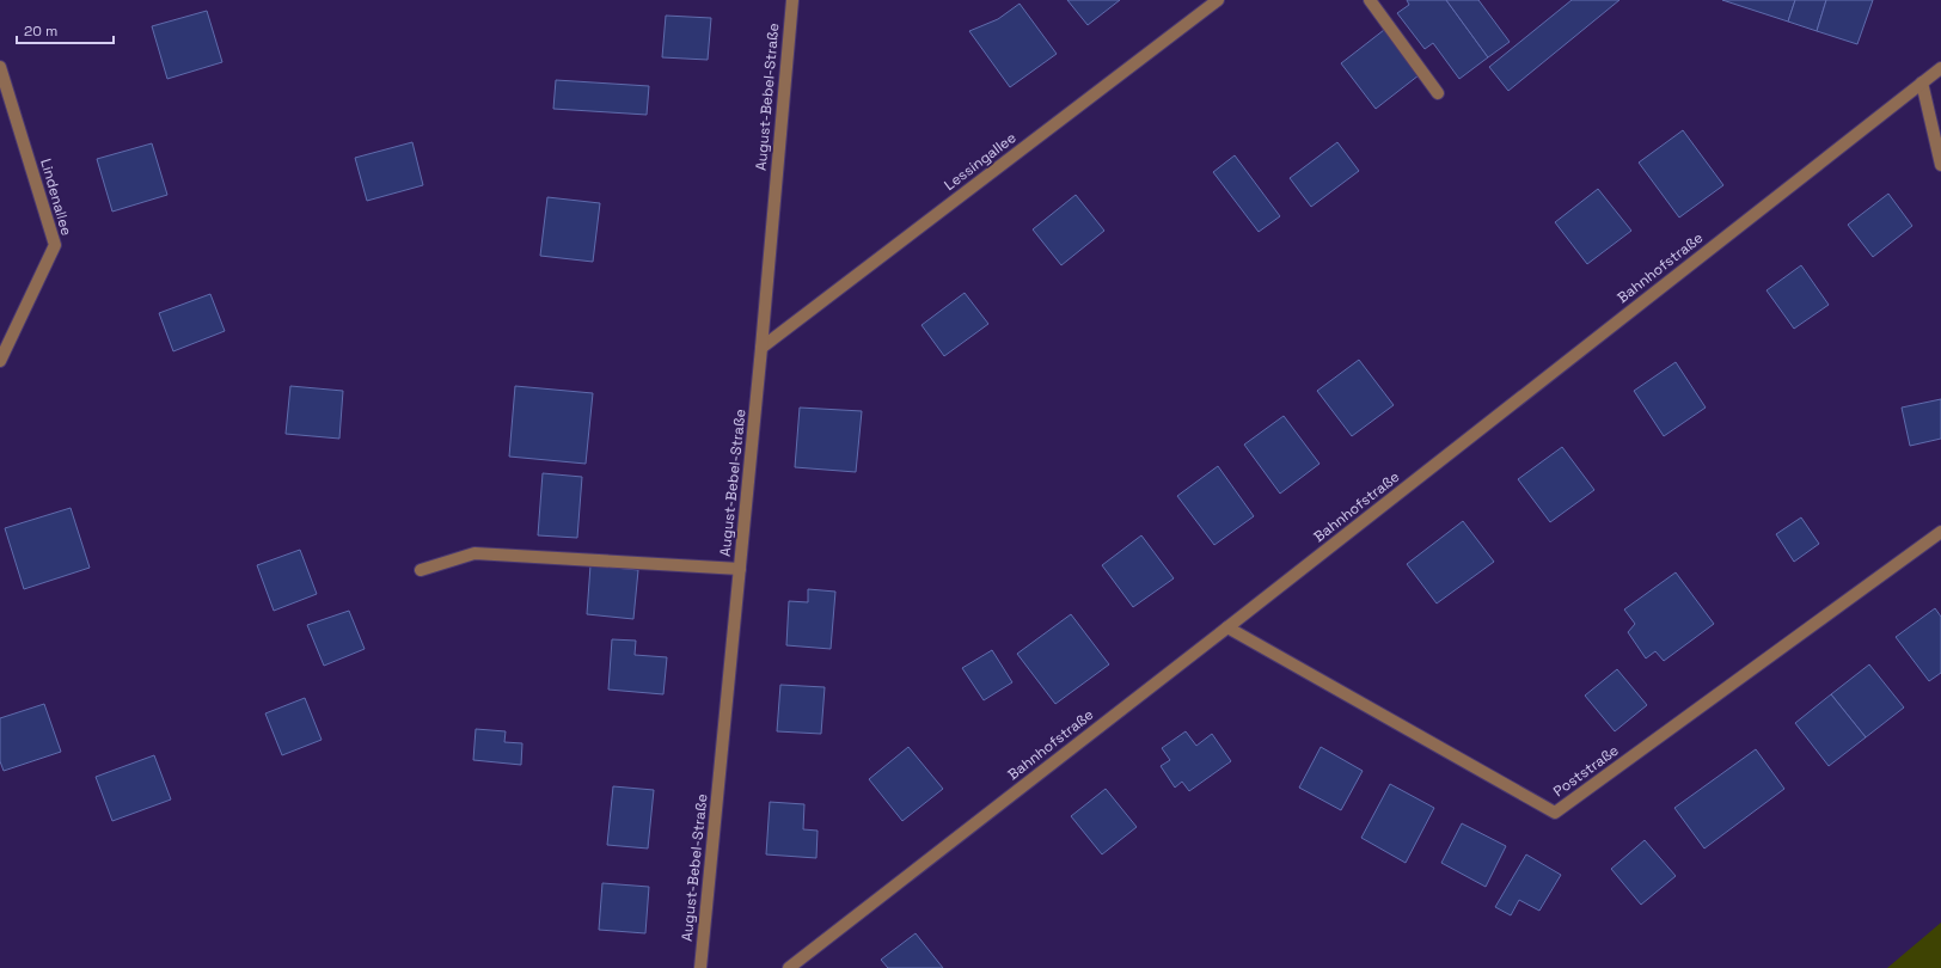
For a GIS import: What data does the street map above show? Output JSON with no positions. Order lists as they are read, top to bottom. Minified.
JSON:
{"streets":{"street":["August-Bebel-Straße","Lessingallee","Lindenallee","Bahnhofstraße","Poststraße"]},"crossings":[["August-Bebel-Straße","Lessingallee"],["Bahnhofstraße","Poststraße"]],"scale_bar":"20 m"}
